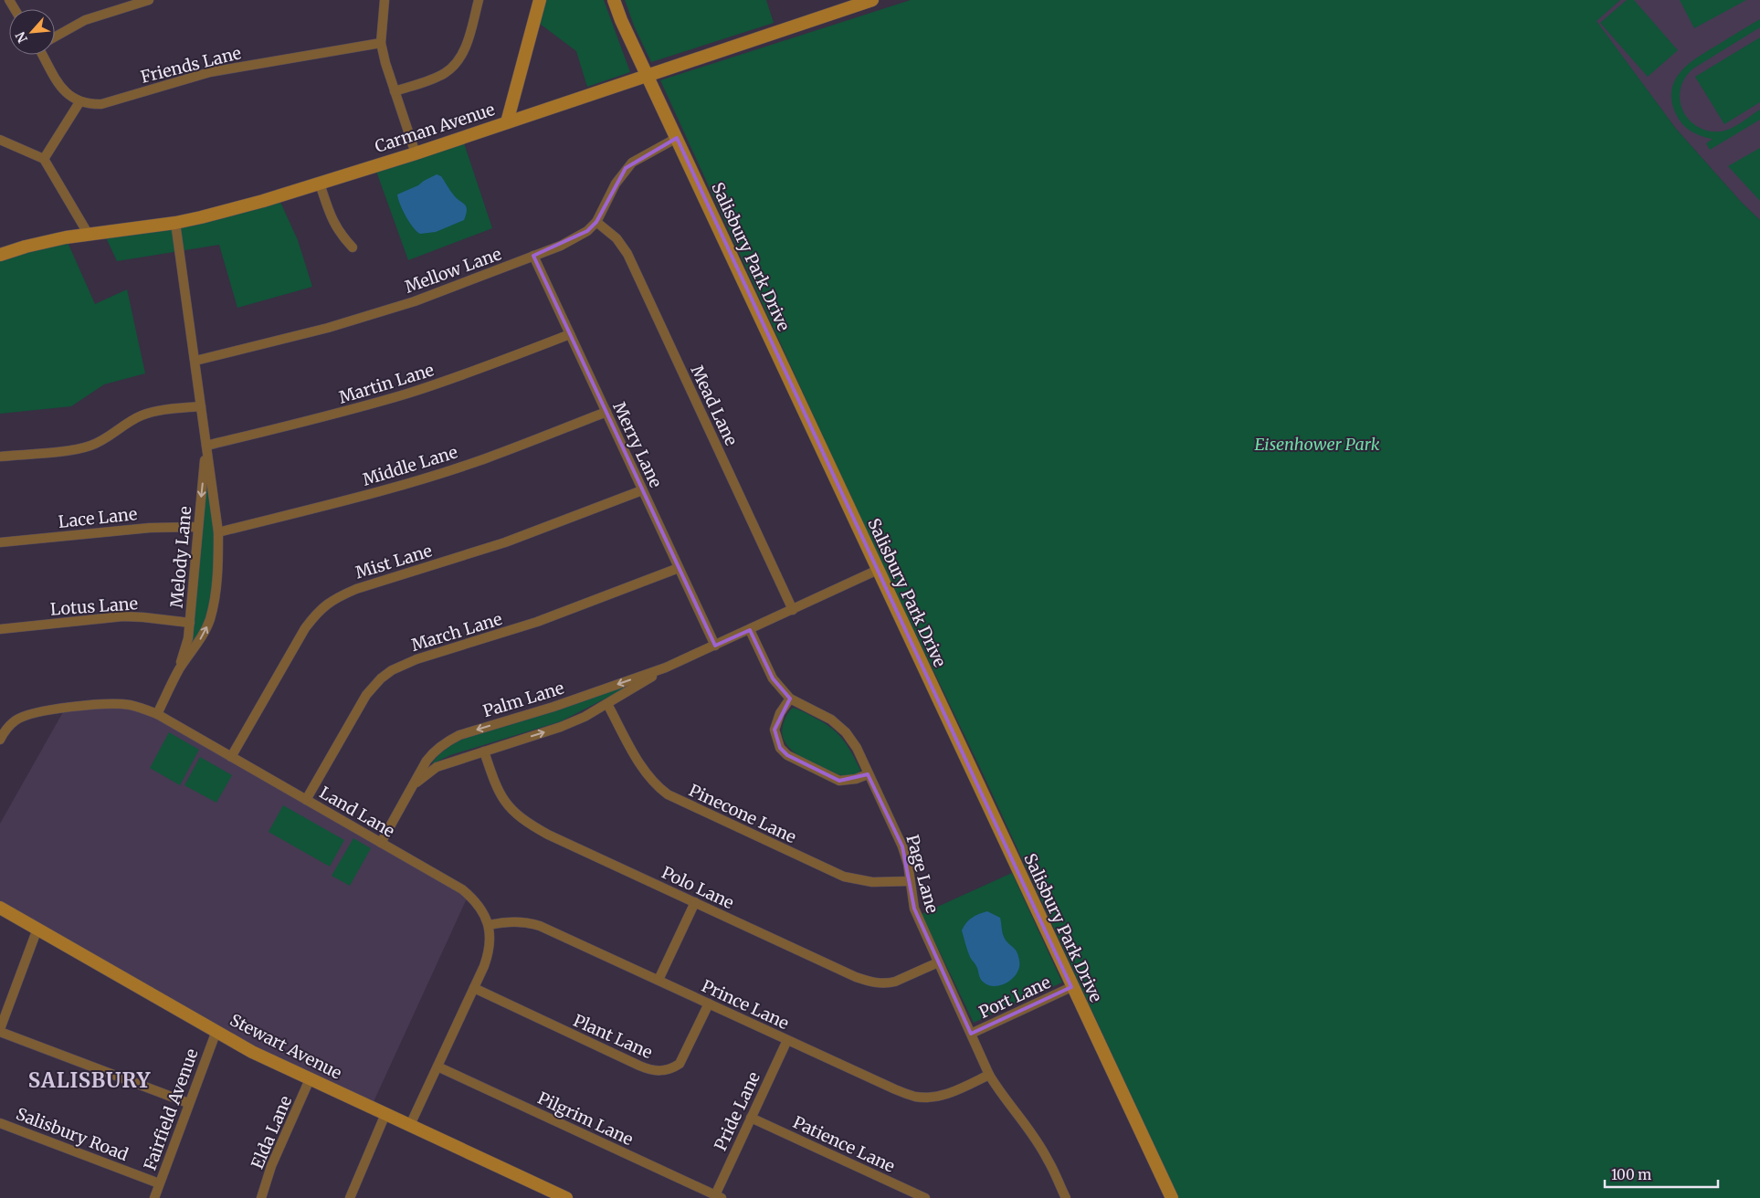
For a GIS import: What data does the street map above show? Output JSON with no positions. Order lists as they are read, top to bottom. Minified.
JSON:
{"streets":{"main road":["Carman Avenue","Salisbury Park Drive","Stewart Avenue"],"street":["Friends Lane","Mellow Lane","Martin Lane","Mead Lane","Merry Lane","Middle Lane","Lace Lane","Melody Lane","Mist Lane","Lotus Lane","March Lane","Palm Lane","Land Lane","Pinecone Lane","Page Lane","Polo Lane","Port Lane","Prince Lane","Plant Lane","Fairfield Avenue","Pride Lane","Pilgrim Lane","Elda Lane","Salisbury Road","Patience Lane"]},"crossings":[["Carman Avenue","Salisbury Park Drive"],["Carman Avenue","Melody Lane"],["Salisbury Park Drive","Mellow Lane"],["Salisbury Park Drive","Palm Lane"],["Salisbury Park Drive","Port Lane"],["Mellow Lane","Mead Lane"],["Mellow Lane","Merry Lane"],["Mellow Lane","Melody Lane"],["Martin Lane","Merry Lane"],["Martin Lane","Melody Lane"],["Mead Lane","Palm Lane"],["Merry Lane","Middle Lane"],["Merry Lane","Mist Lane"],["Merry Lane","March Lane"],["Merry Lane","Palm Lane"],["Middle Lane","Melody Lane"],["Lace Lane","Melody Lane"],["Melody Lane","Lotus Lane"],["Melody Lane","Land Lane"],["Mist Lane","Land Lane"],["March Lane","Land Lane"],["Palm Lane","Land Lane"],["Palm Lane","Pinecone Lane"],["Palm Lane","Page Lane"],["Palm Lane","Polo Lane"],["Land Lane","Prince Lane"],["Land Lane","Plant Lane"],["Land Lane","Stewart Avenue"],["Land Lane","Pilgrim Lane"],["Pinecone Lane","Page Lane"],["Page Lane","Polo Lane"],["Page Lane","Port Lane"],["Page Lane","Prince Lane"],["Prince Lane","Plant Lane"],["Prince Lane","Pride Lane"],["Stewart Avenue","Fairfield Avenue"],["Stewart Avenue","Elda Lane"],["Fairfield Avenue","Salisbury Road"],["Pride Lane","Pilgrim Lane"],["Pride Lane","Patience Lane"]],"districts":["SALISBURY"],"parks":["Eisenhower Park"],"scale_bar":"100 m","north":"bottom left"}
